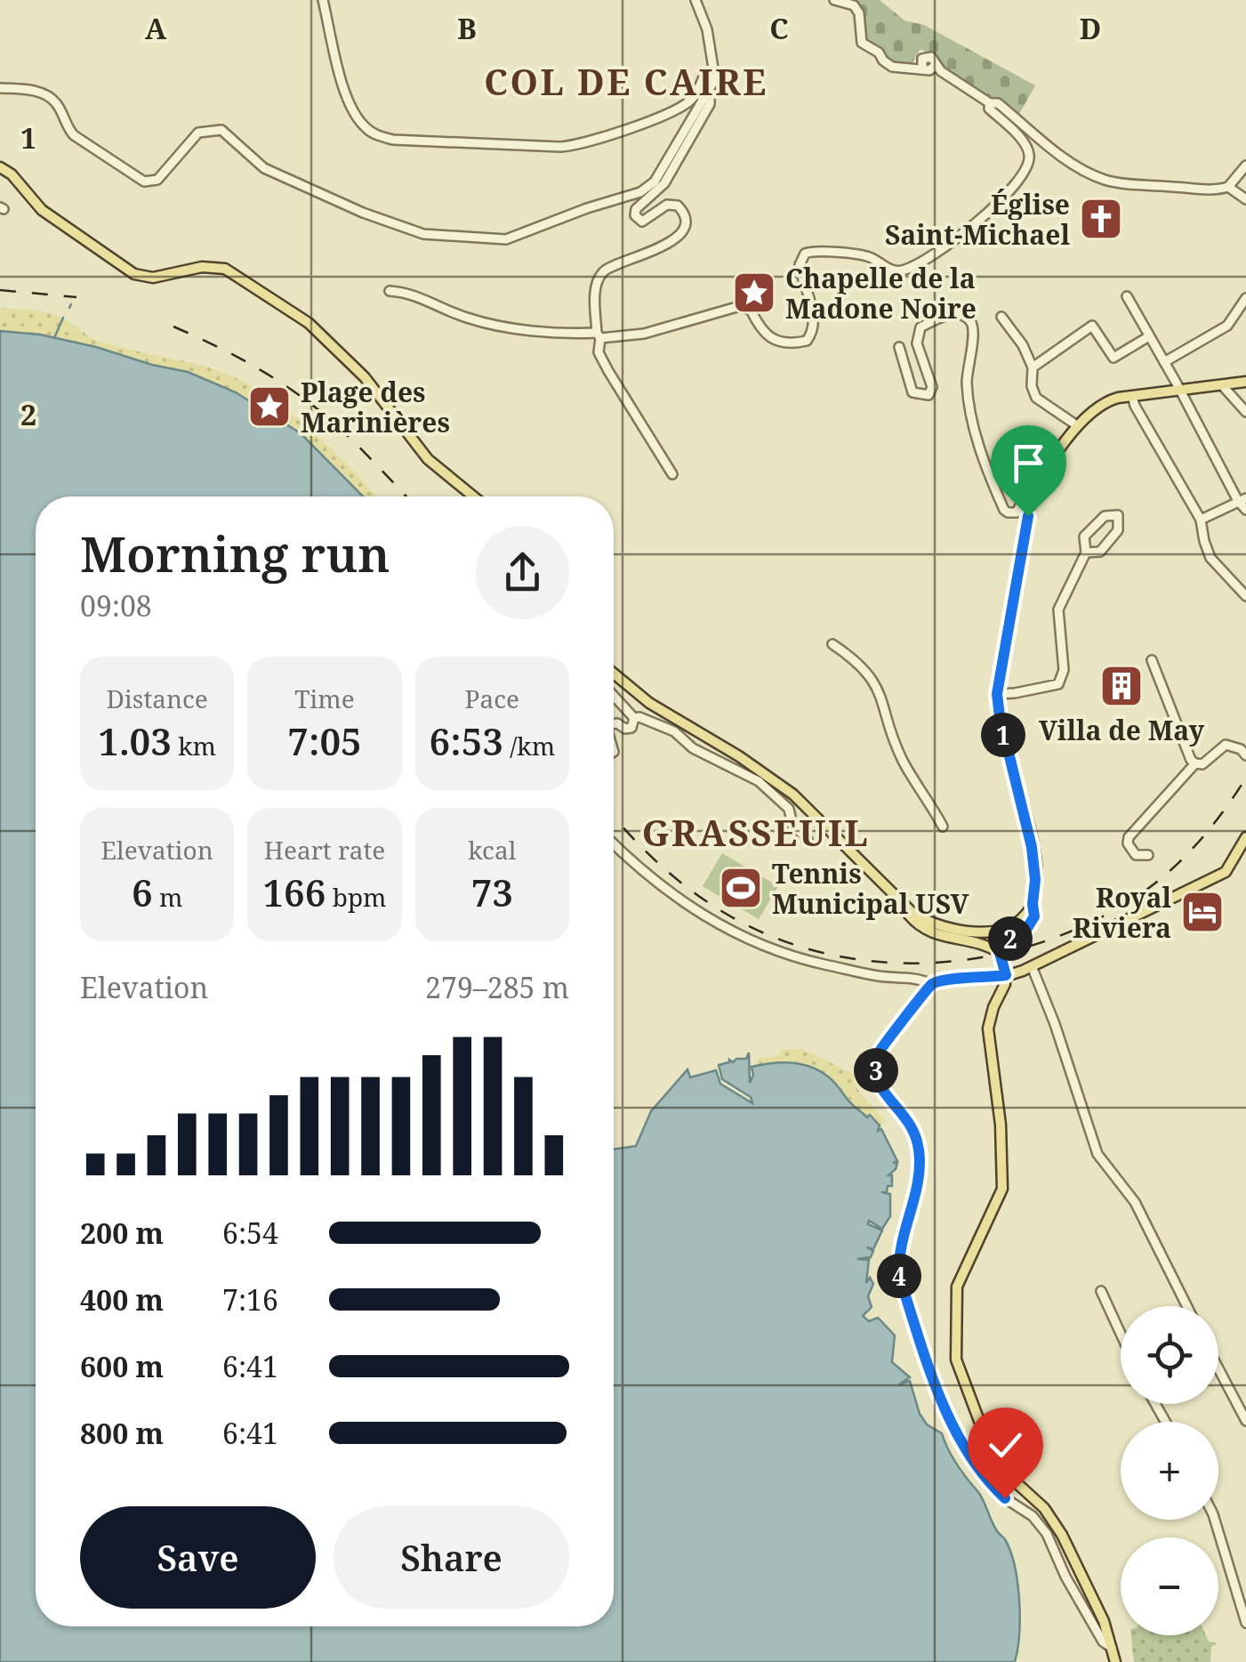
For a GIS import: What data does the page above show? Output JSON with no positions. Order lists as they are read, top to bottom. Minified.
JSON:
{"districts":["COL DE CAIRE","GRASSEUIL"],"places":{"church":["Église Saint-Michael"],"place":["Chapelle de la Madone Noire","Plage des Marinières"],"building":["Villa de May"],"sports":["Tennis Municipal USV"],"hotel":["Royal Riviera"]},"page":{"heading":["Morning run","09:08"],"stats":[["Distance","1.03 km"],["Time","7:05"],["Pace","6:53 /km"],["Elevation","6 m"],["Heart rate","166 bpm"],["kcal","73"]],"pins":["1","2","3","4"],"chart":["Elevation","279–285 m"],"list":[{"name":"200 m","note":"6:54"},{"name":"400 m","note":"7:16"},{"name":"600 m","note":"6:41"},{"name":"800 m","note":"6:41"}],"map_buttons":["+","−"],"buttons":["Save","Share"]},"grid":{"columns":["A","B","C","D"],"rows":["1","2"]}}
